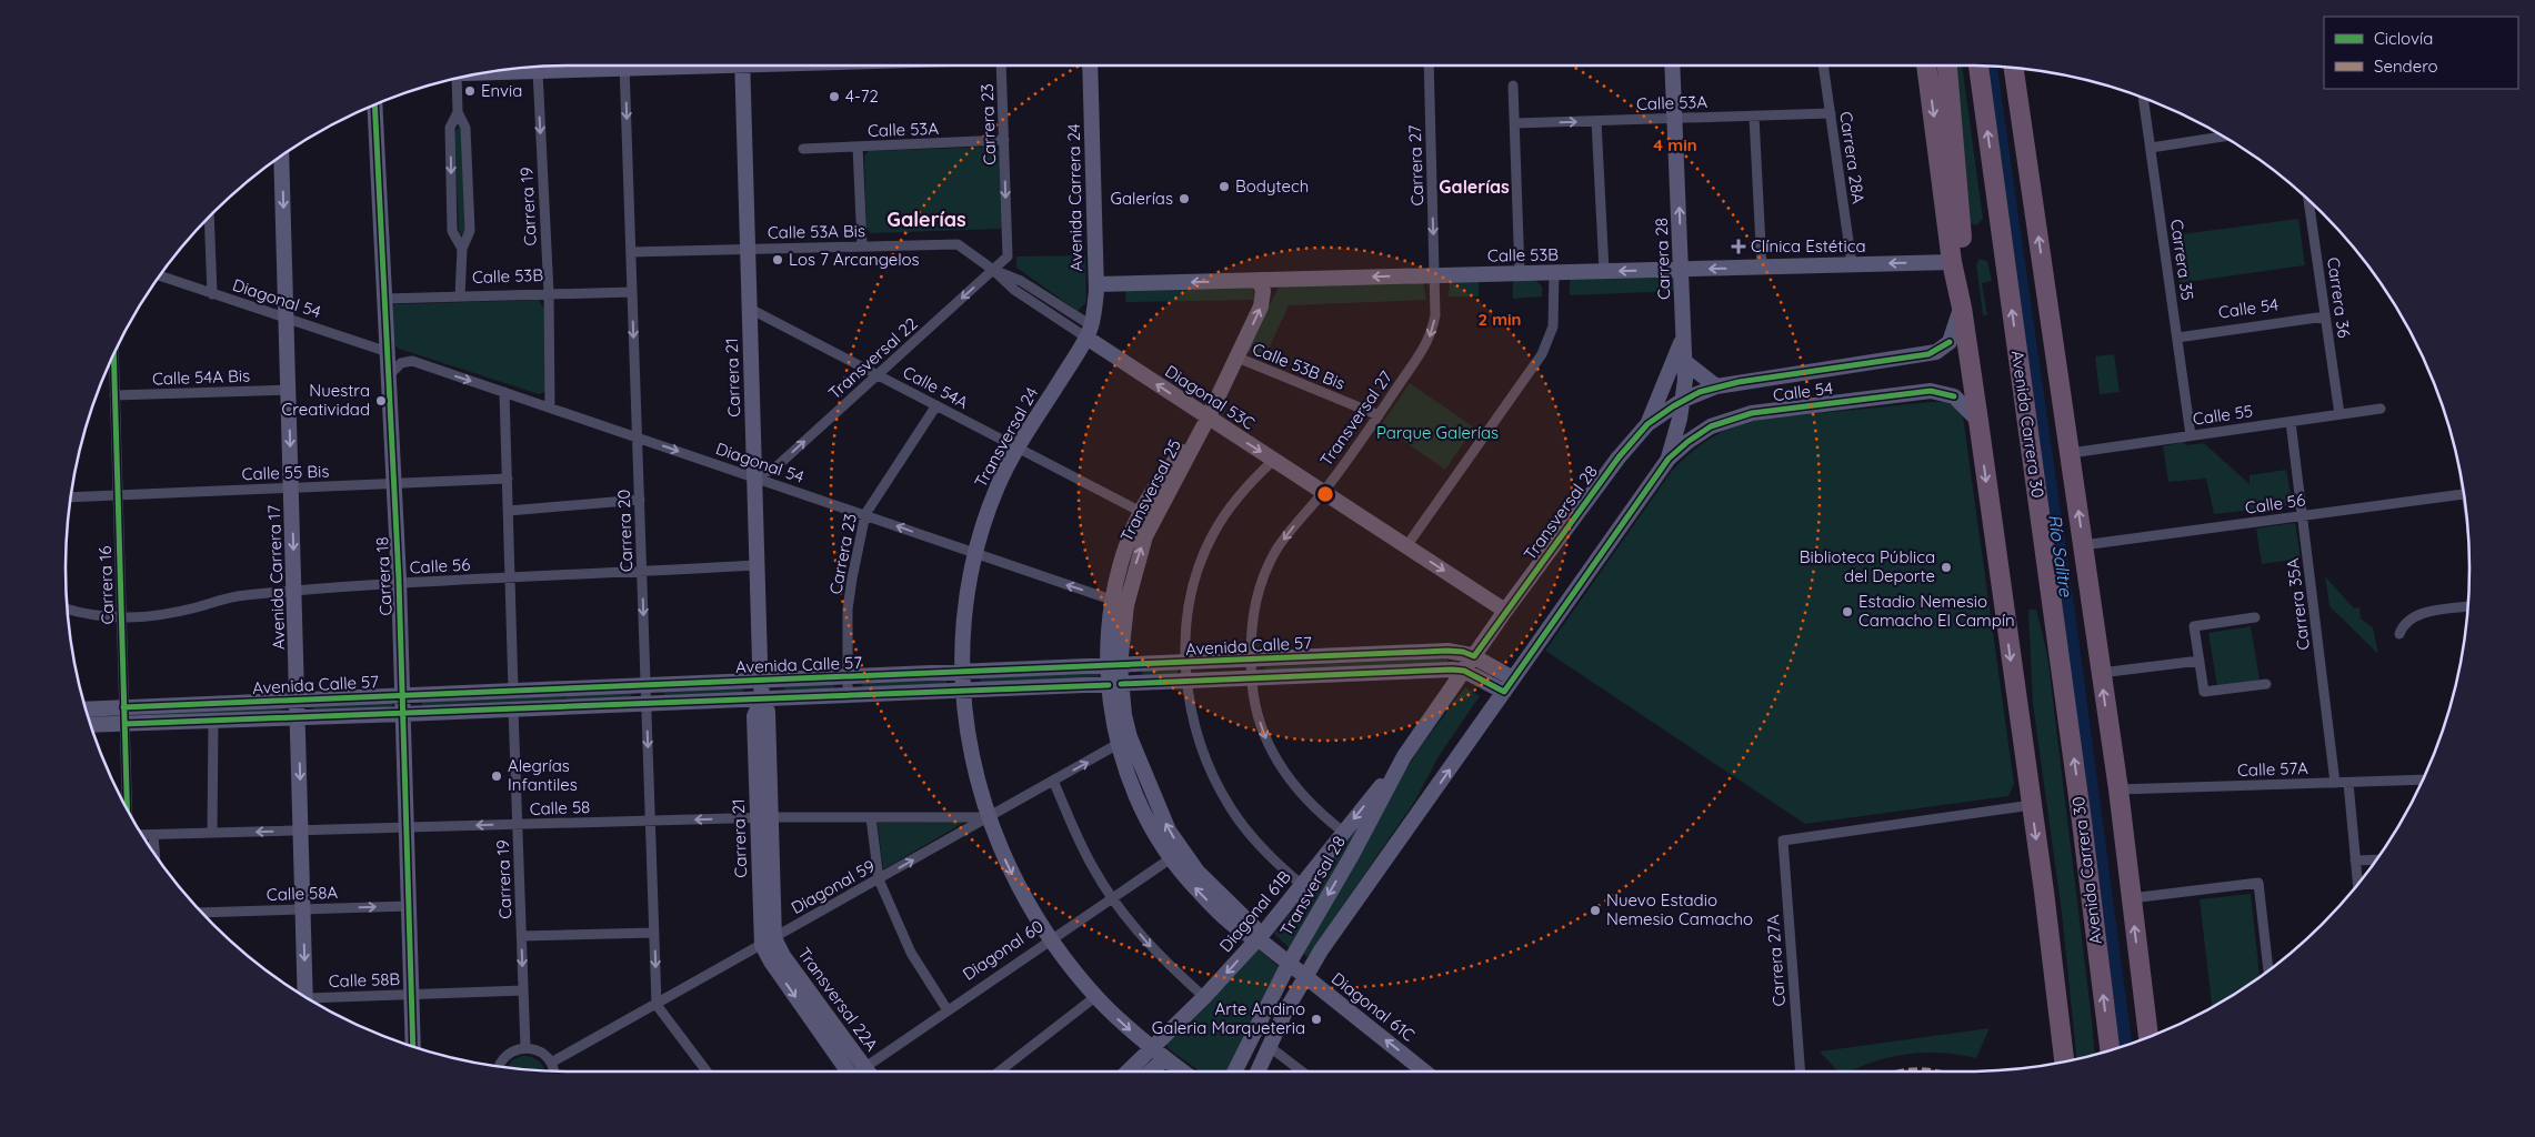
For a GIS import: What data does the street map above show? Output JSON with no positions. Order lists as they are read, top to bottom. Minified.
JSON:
{"streets":{"highway":["Avenida Carrera 30"],"main road":["Avenida Carrera 24","Calle 53B","Carrera 28","Calle 54","Carrera 21","Diagonal 53C","Transversal 24","Transversal 25","Transversal 28","Carrera 18","Avenida Carrera 17","Avenida Calle 57","Diagonal 61B","Transversal 22A","Diagonal 61C"],"street":["Calle 53A","Carrera 23","Carrera 28A","Carrera 27","Carrera 19","Calle 53A Bis","Carrera 35","Carrera 36","Diagonal 54","Transversal 22","Calle 53B Bis","Calle 54A Bis","Calle 54A","Calle 55","Transversal 27","Calle 55 Bis","Calle 56","Carrera 20","Carrera 16","Carrera 35A","Calle 57A","Calle 58","Diagonal 59","Calle 58A","Diagonal 60","Carrera 27A","Calle 58B"]},"crossings":[["Calle 53A","Carrera 23"],["Calle 53A","Carrera 28A"],["Calle 53A","Carrera 28"],["Carrera 23","Diagonal 54"],["Carrera 23","Transversal 22"],["Carrera 23","Calle 54A"],["Carrera 23","Avenida Calle 57"],["Carrera 28A","Calle 53B"],["Carrera 27","Calle 53B"],["Carrera 27","Transversal 27"],["Avenida Carrera 24","Calle 53B"],["Avenida Carrera 24","Diagonal 53C"],["Avenida Carrera 24","Transversal 24"],["Carrera 19","Calle 53B"],["Carrera 19","Diagonal 54"],["Carrera 19","Avenida Calle 57"],["Carrera 19","Calle 58"],["Carrera 19","Calle 58B"],["Calle 53A Bis","Transversal 22"],["Calle 53A Bis","Carrera 21"],["Calle 53A Bis","Diagonal 53C"],["Calle 53A Bis","Carrera 20"],["Calle 53B","Carrera 28"],["Calle 53B","Transversal 27"],["Calle 53B","Transversal 25"],["Calle 53B","Carrera 20"],["Calle 53B","Carrera 18"],["Carrera 28","Calle 54"],["Carrera 28","Transversal 28"],["Carrera 35","Calle 54"],["Carrera 35","Calle 55"],["Carrera 36","Calle 54"],["Carrera 36","Calle 55"],["Diagonal 54","Transversal 22"],["Diagonal 54","Carrera 21"],["Diagonal 54","Transversal 24"],["Diagonal 54","Transversal 25"],["Diagonal 54","Carrera 20"],["Diagonal 54","Carrera 18"],["Diagonal 54","Avenida Carrera 17"],["Calle 54","Transversal 28"],["Transversal 22","Carrera 21"],["Transversal 22","Calle 54A"],["Transversal 22","Diagonal 53C"],["Calle 53B Bis","Transversal 27"],["Calle 53B Bis","Transversal 25"],["Calle 54A Bis","Avenida Carrera 17"],["Calle 54A Bis","Carrera 16"],["Carrera 21","Calle 54A"],["Carrera 21","Calle 56"],["Carrera 21","Avenida Calle 57"],["Carrera 21","Calle 58"],["Carrera 21","Diagonal 59"],["Carrera 21","Transversal 22A"],["Calle 54A","Transversal 24"],["Calle 54A","Transversal 25"],["Diagonal 53C","Transversal 27"],["Diagonal 53C","Transversal 24"],["Diagonal 53C","Transversal 25"],["Diagonal 53C","Transversal 28"],["Calle 55","Carrera 35A"],["Transversal 27","Avenida Calle 57"],["Transversal 27","Diagonal 61B"],["Transversal 24","Avenida Calle 57"],["Transversal 24","Calle 58"],["Transversal 24","Diagonal 59"],["Transversal 24","Diagonal 61B"],["Transversal 24","Diagonal 60"],["Calle 55 Bis","Carrera 18"],["Calle 55 Bis","Avenida Carrera 17"],["Calle 55 Bis","Carrera 16"],["Transversal 25","Transversal 28"],["Transversal 25","Avenida Calle 57"],["Transversal 25","Diagonal 59"],["Transversal 25","Diagonal 61B"],["Transversal 25","Diagonal 60"],["Transversal 25","Diagonal 61C"],["Calle 56","Carrera 20"],["Calle 56","Carrera 18"],["Calle 56","Avenida Carrera 17"],["Calle 56","Carrera 16"],["Calle 56","Carrera 35A"],["Transversal 28","Avenida Calle 57"],["Transversal 28","Diagonal 61B"],["Transversal 28","Diagonal 61C"],["Carrera 20","Avenida Calle 57"],["Carrera 20","Calle 58"],["Carrera 20","Diagonal 59"],["Carrera 18","Avenida Calle 57"],["Carrera 18","Calle 58"],["Carrera 18","Calle 58A"],["Carrera 18","Calle 58B"],["Avenida Carrera 17","Avenida Calle 57"],["Avenida Carrera 17","Calle 58"],["Avenida Carrera 17","Calle 58A"],["Carrera 16","Avenida Calle 57"],["Carrera 35A","Calle 57A"],["Calle 58","Diagonal 59"],["Diagonal 59","Transversal 22A"],["Diagonal 60","Transversal 22A"]],"one_way":["Calle 53B","Carrera 28","Transversal 25","Carrera 20","Avenida Carrera 17","Calle 58","Calle 58A","Diagonal 61C"],"districts":["Galerías","Galerías"],"water":["Río Salitre"],"parks":["Parque Galerías"],"places":{"other":["Envia","4-72","Bodytech","Galerías","Los 7 Arcangelos","Nuestra Creatividad","Biblioteca Pública del Deporte","Estadio Nemesio Camacho El Campín","Alegrías Infantiles","Nuevo Estadio Nemesio Camacho","Arte Andino Galeria Marqueteria"],"health":["Clínica Estética"]},"legend":["Ciclovía","Sendero"],"rings":["4 min","2 min"]}
